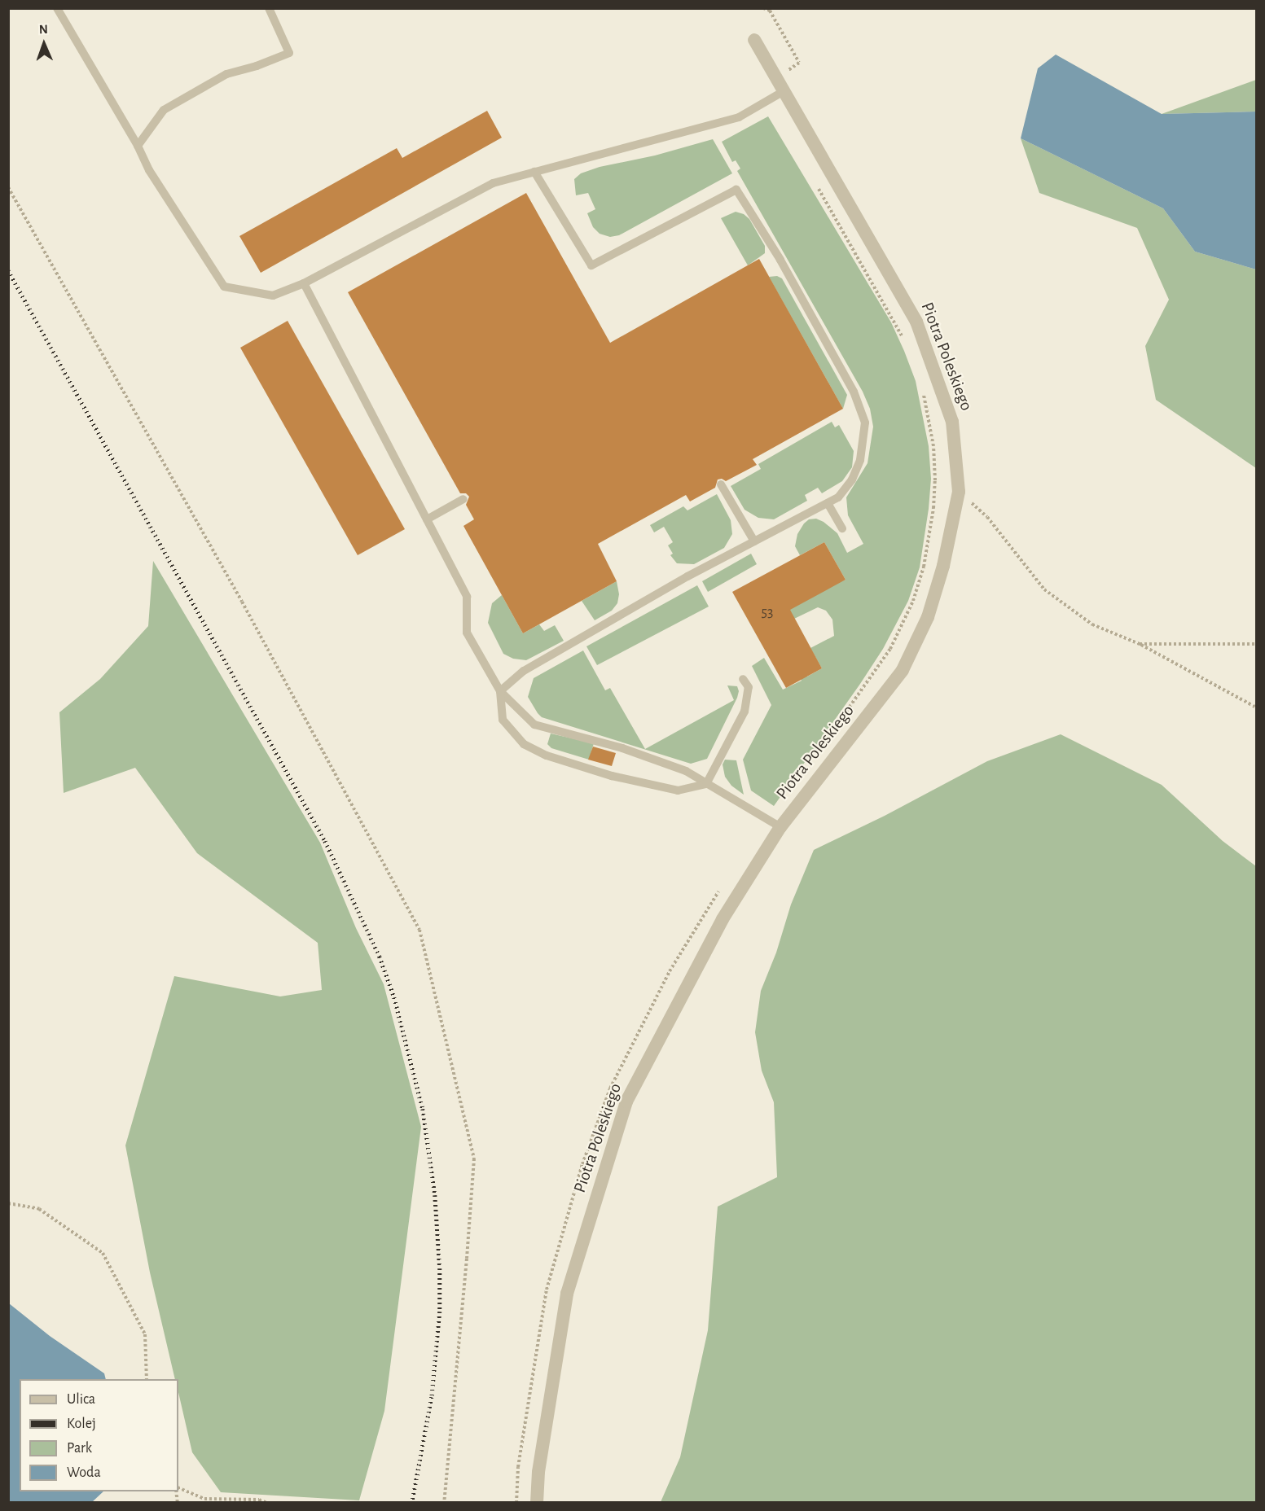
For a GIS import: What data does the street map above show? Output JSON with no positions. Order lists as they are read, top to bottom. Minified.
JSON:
{"streets":{"street":["Piotra Poleskiego"]},"house_numbers":["53"],"legend":["Ulica","Kolej","Park","Woda"],"north":"top"}
